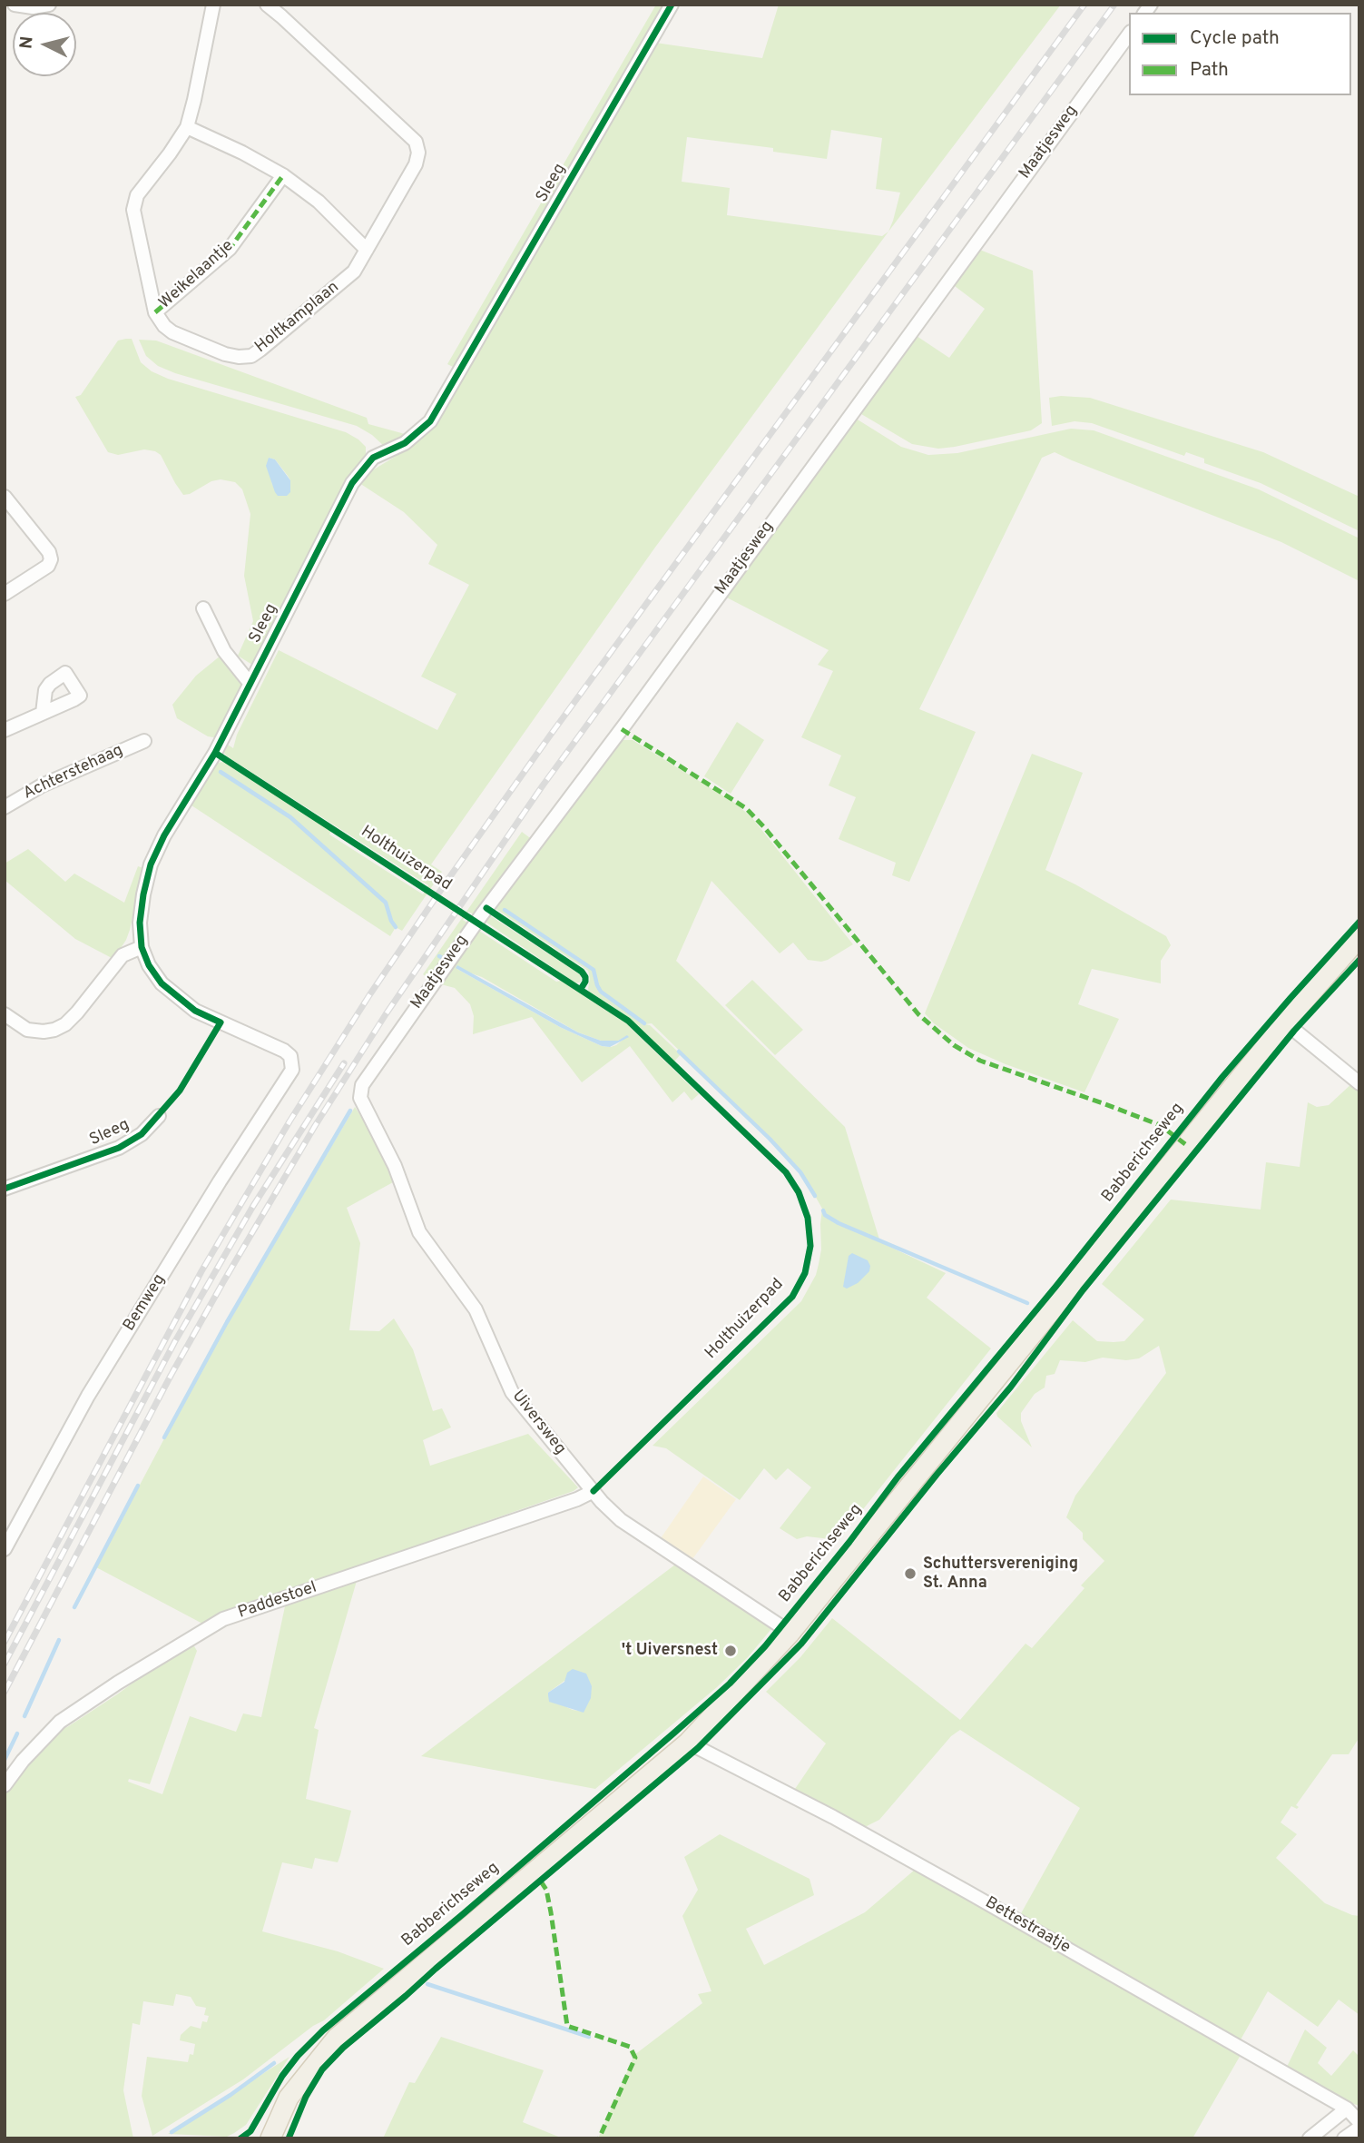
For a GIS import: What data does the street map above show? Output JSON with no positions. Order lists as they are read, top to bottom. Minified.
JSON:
{"streets":{"main road":["Babberichseweg"],"street":["Maatjesweg","Sleeg","Weikelaantje","Holtkamplaan","Achterstehaag","Bemweg","Uiversweg","Paddestoel","Bettestraatje"],"cycle path":["Holthuizerpad"]},"crossings":[["Maatjesweg","Uiversweg"],["Sleeg","Bemweg"],["Weikelaantje","Holtkamplaan"],["Babberichseweg","Uiversweg"],["Babberichseweg","Bettestraatje"],["Uiversweg","Paddestoel"]],"places":["Schuttersvereniging St. Anna","'t Uiversnest"],"legend":["Cycle path","Path"],"north":"left"}
